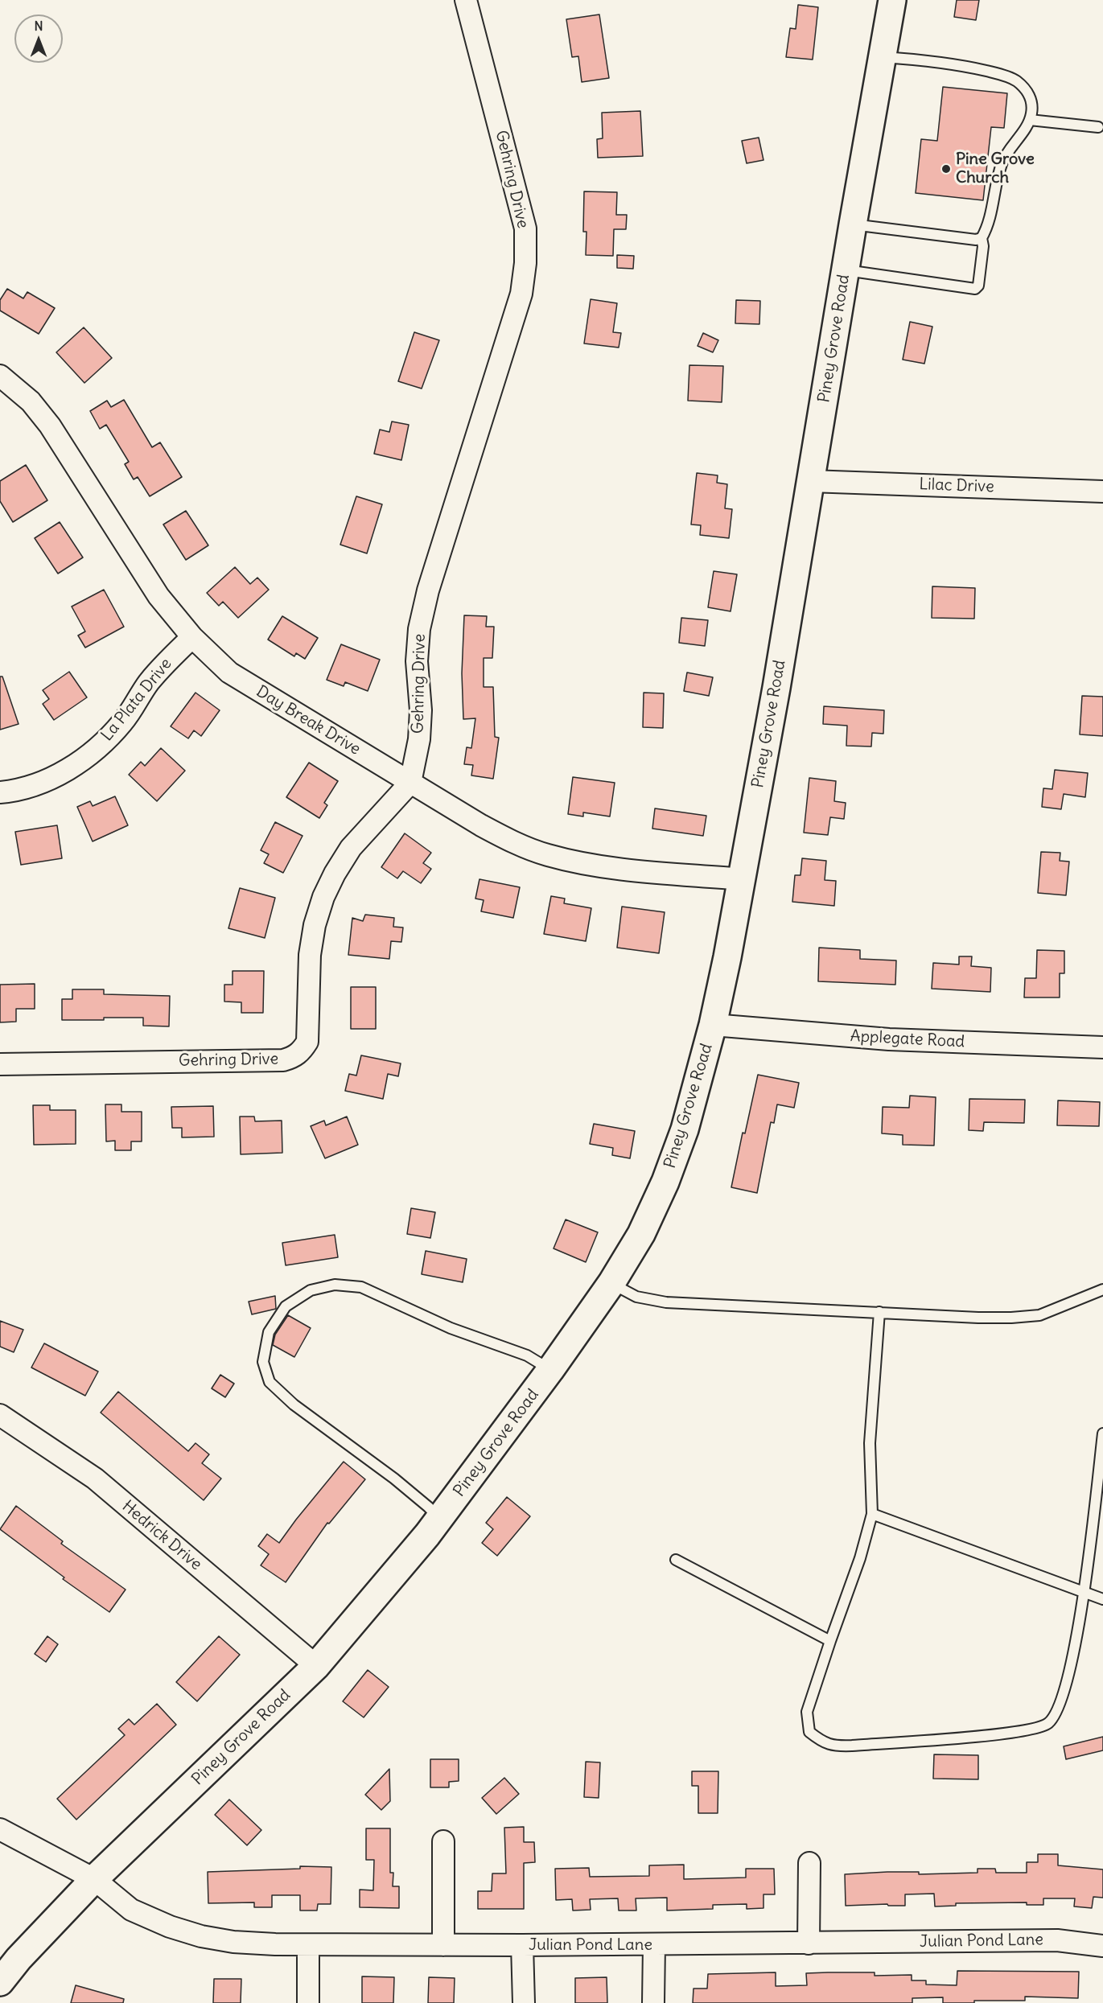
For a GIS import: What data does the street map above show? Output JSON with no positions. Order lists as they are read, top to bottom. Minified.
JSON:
{"streets":{"main road":["Piney Grove Road"],"street":["Gehring Drive","Lilac Drive","La Plata Drive","Day Break Drive","Applegate Road","Hedrick Drive","Julian Pond Lane"]},"crossings":[["Gehring Drive","Day Break Drive"],["Piney Grove Road","Lilac Drive"],["Piney Grove Road","Day Break Drive"],["Piney Grove Road","Applegate Road"],["Piney Grove Road","Hedrick Drive"],["Piney Grove Road","Julian Pond Lane"],["La Plata Drive","Day Break Drive"]],"places":["Pine Grove Church"],"north":"top"}
